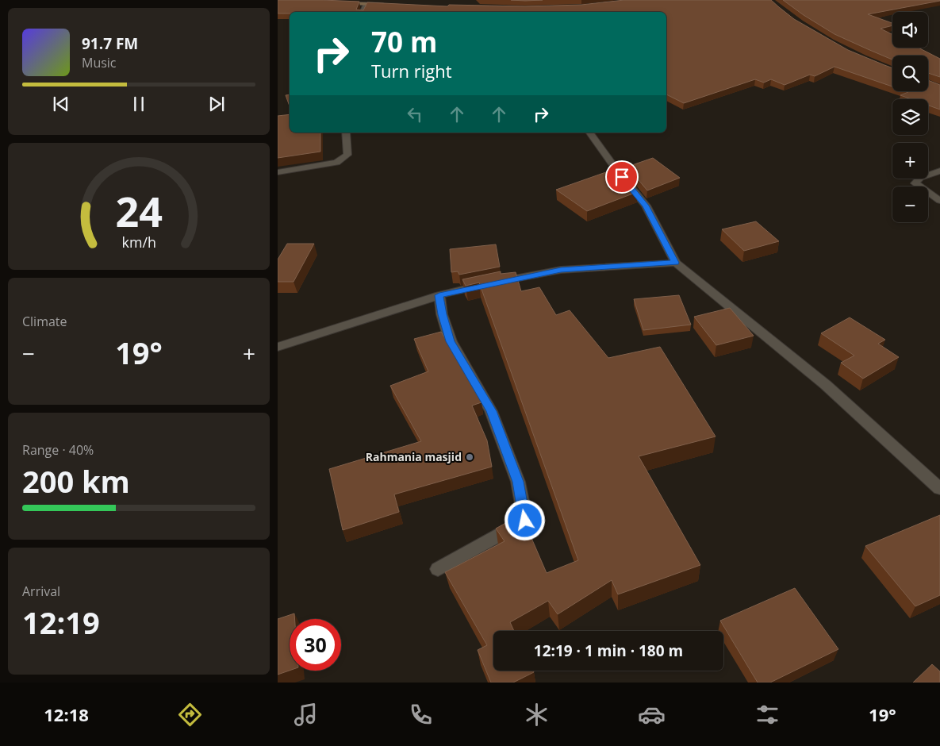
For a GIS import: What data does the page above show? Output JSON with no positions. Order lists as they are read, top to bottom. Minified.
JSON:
{"places":["Rahmania masjid"],"page":{"map_buttons":["+","−"],"turn":["70 m","Turn right"],"song":["91.7 FM","Music"],"tile":["Climate",["Range · 40%","200 km"],["Arrival","12:19"]],"heat":["−","19°","+"],"limit":"30","trip":"12:19 · 1 min · 180 m","tabs":["12:18","19°"],"gauge":["24","km/h"]}}
